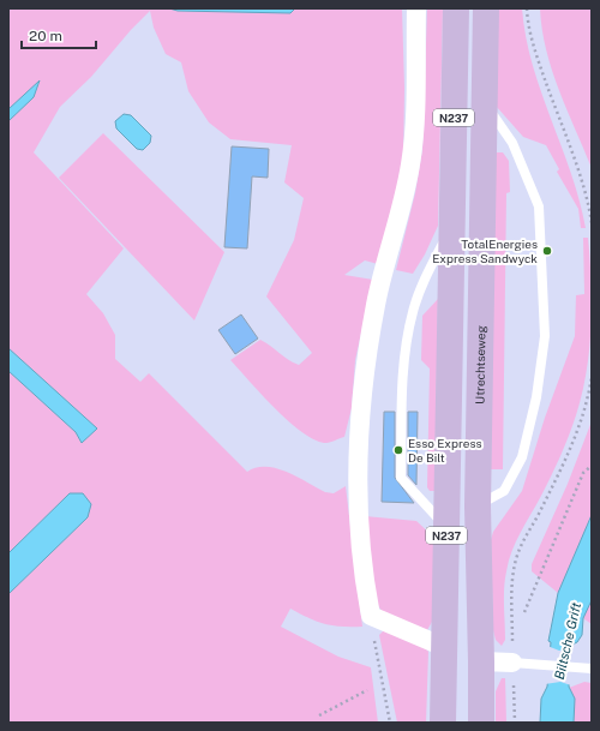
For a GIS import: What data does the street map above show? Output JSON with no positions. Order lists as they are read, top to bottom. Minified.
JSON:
{"streets":{"main road":["N237","Utrechtseweg"]},"water":["Biltsche Grift"],"places":["TotalEnergies Express Sandwyck","Esso Express De Bilt"],"scale_bar":"20 m"}
